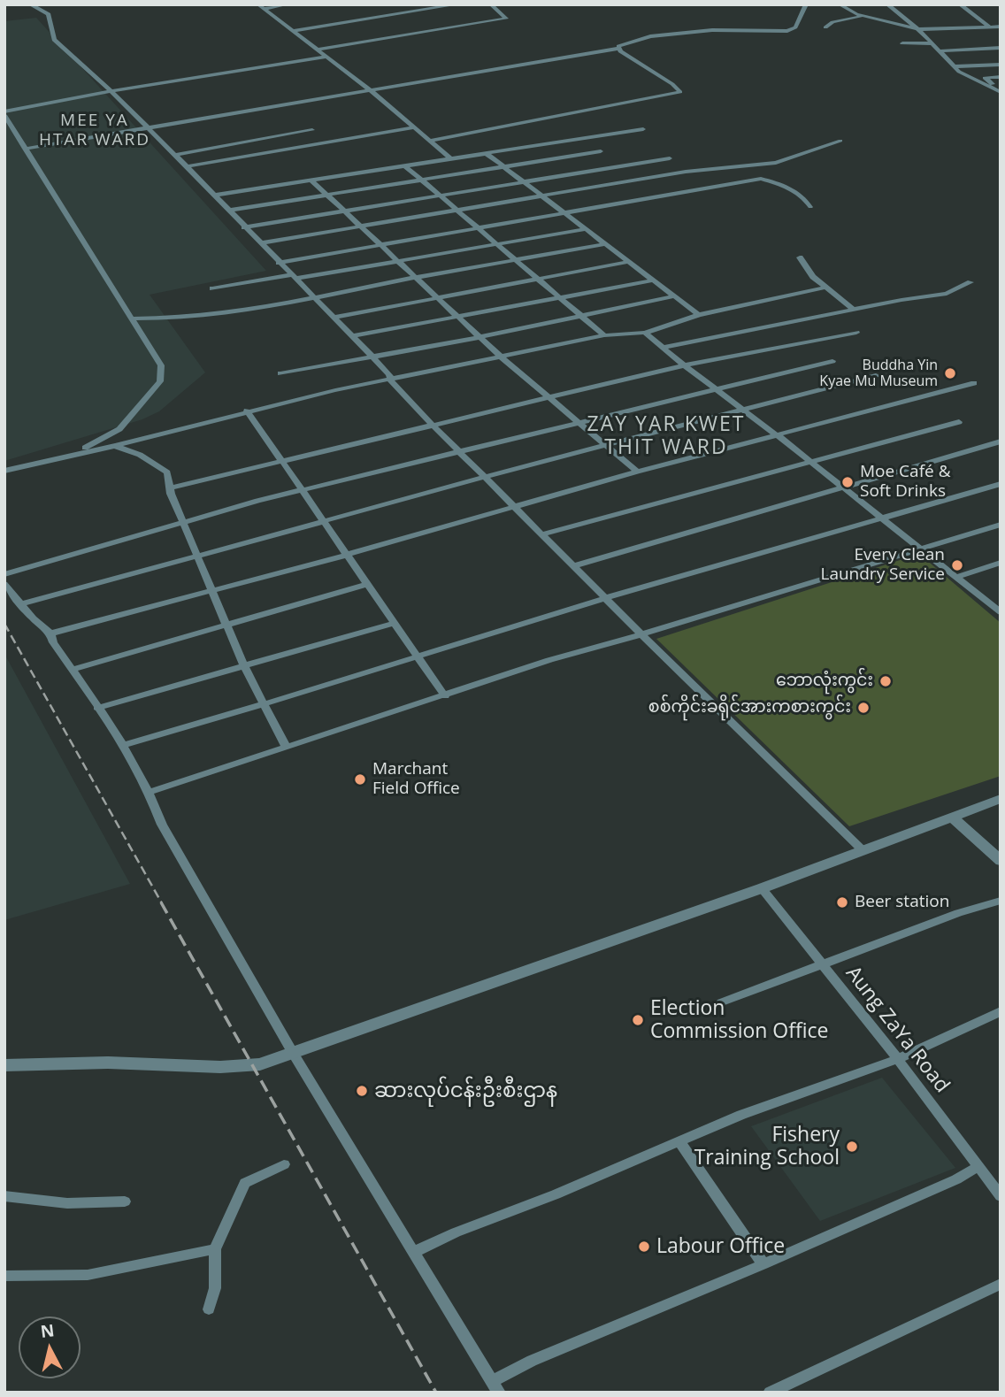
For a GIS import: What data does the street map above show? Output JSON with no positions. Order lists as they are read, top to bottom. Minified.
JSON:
{"streets":{"street":["Aung ZaYa Road"]},"districts":["MEE YA HTAR WARD","ZAY YAR KWET THIT WARD"],"places":["Buddha Yin Kyae Mu Museum","Moe Café & Soft Drinks","Every Clean Laundry Service","ဘောလုံးကွင်း","စစ်ကိုင်းခရိုင်အားကစားကွင်း","Marchant Field Office","Beer station","Election Commission Office","ဆားလုပ်ငန်းဦးစီးဌာန","Fishery Training School","Labour Office"],"north":"top"}
